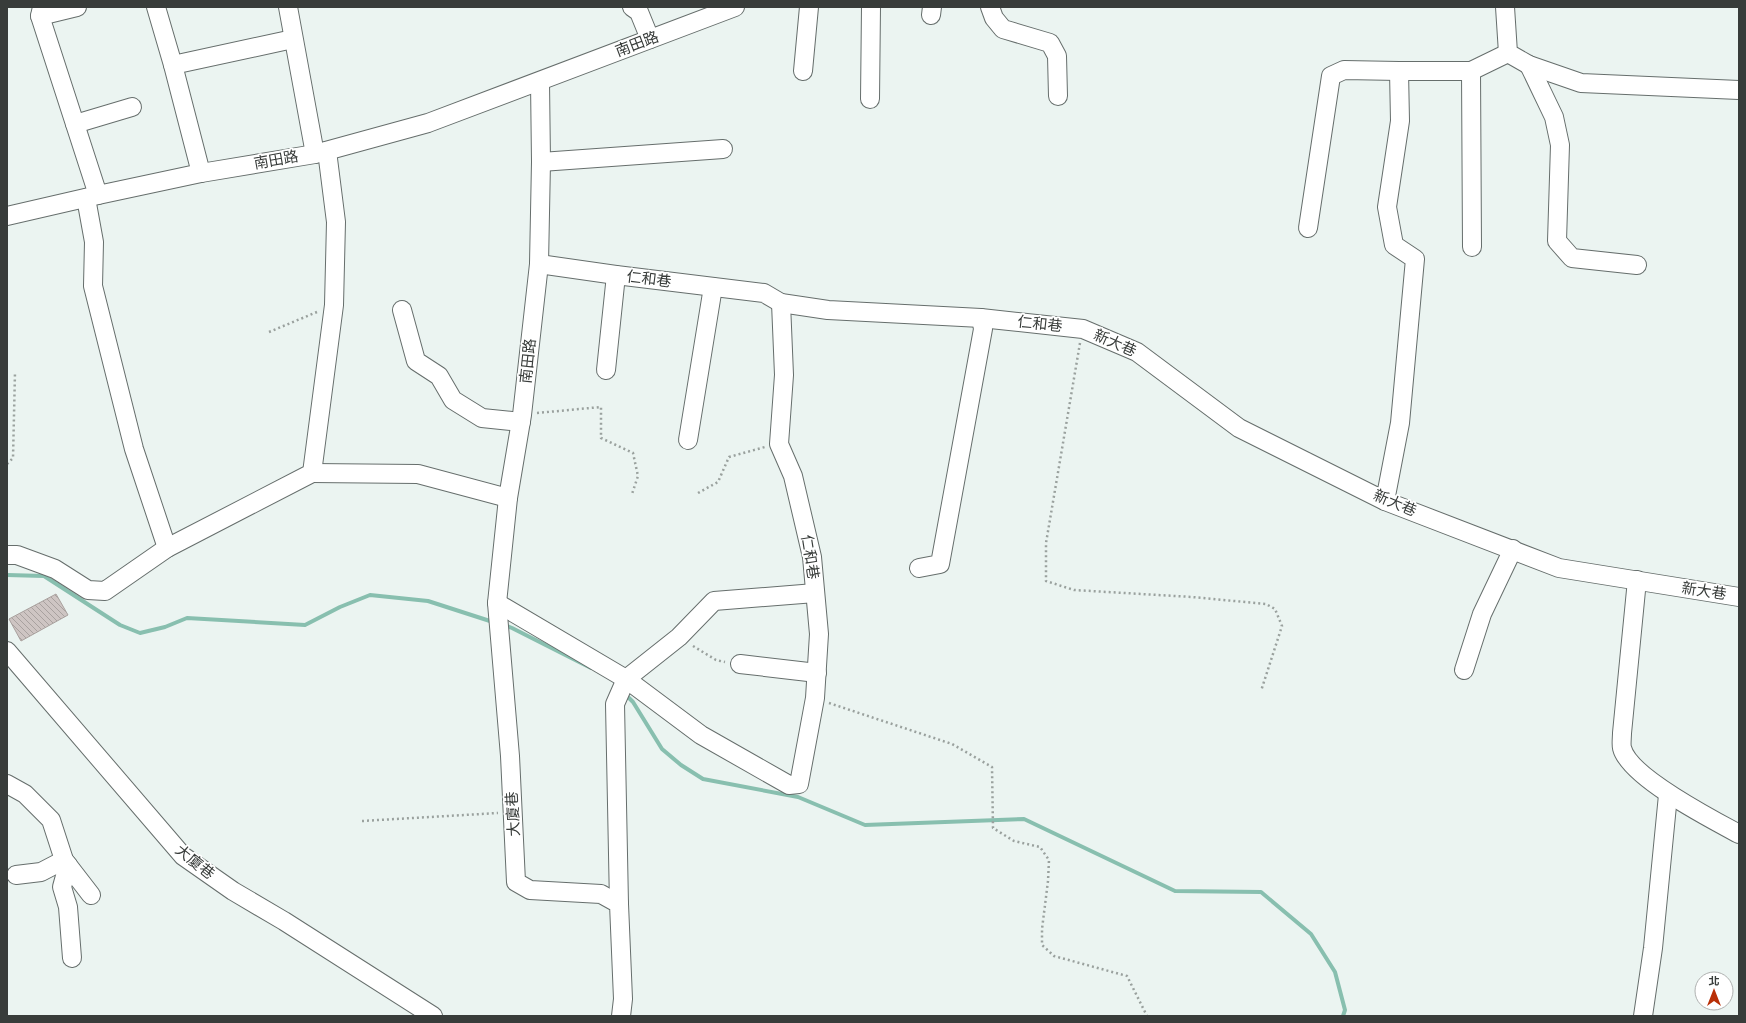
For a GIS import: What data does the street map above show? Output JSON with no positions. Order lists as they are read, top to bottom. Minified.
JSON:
{"streets":{"street":["南田路","仁和巷","新大巷","大廈巷"]},"crossings":[["南田路","仁和巷"],["南田路","大廈巷"],["仁和巷","新大巷"],["仁和巷","大廈巷"]],"north":"top"}
